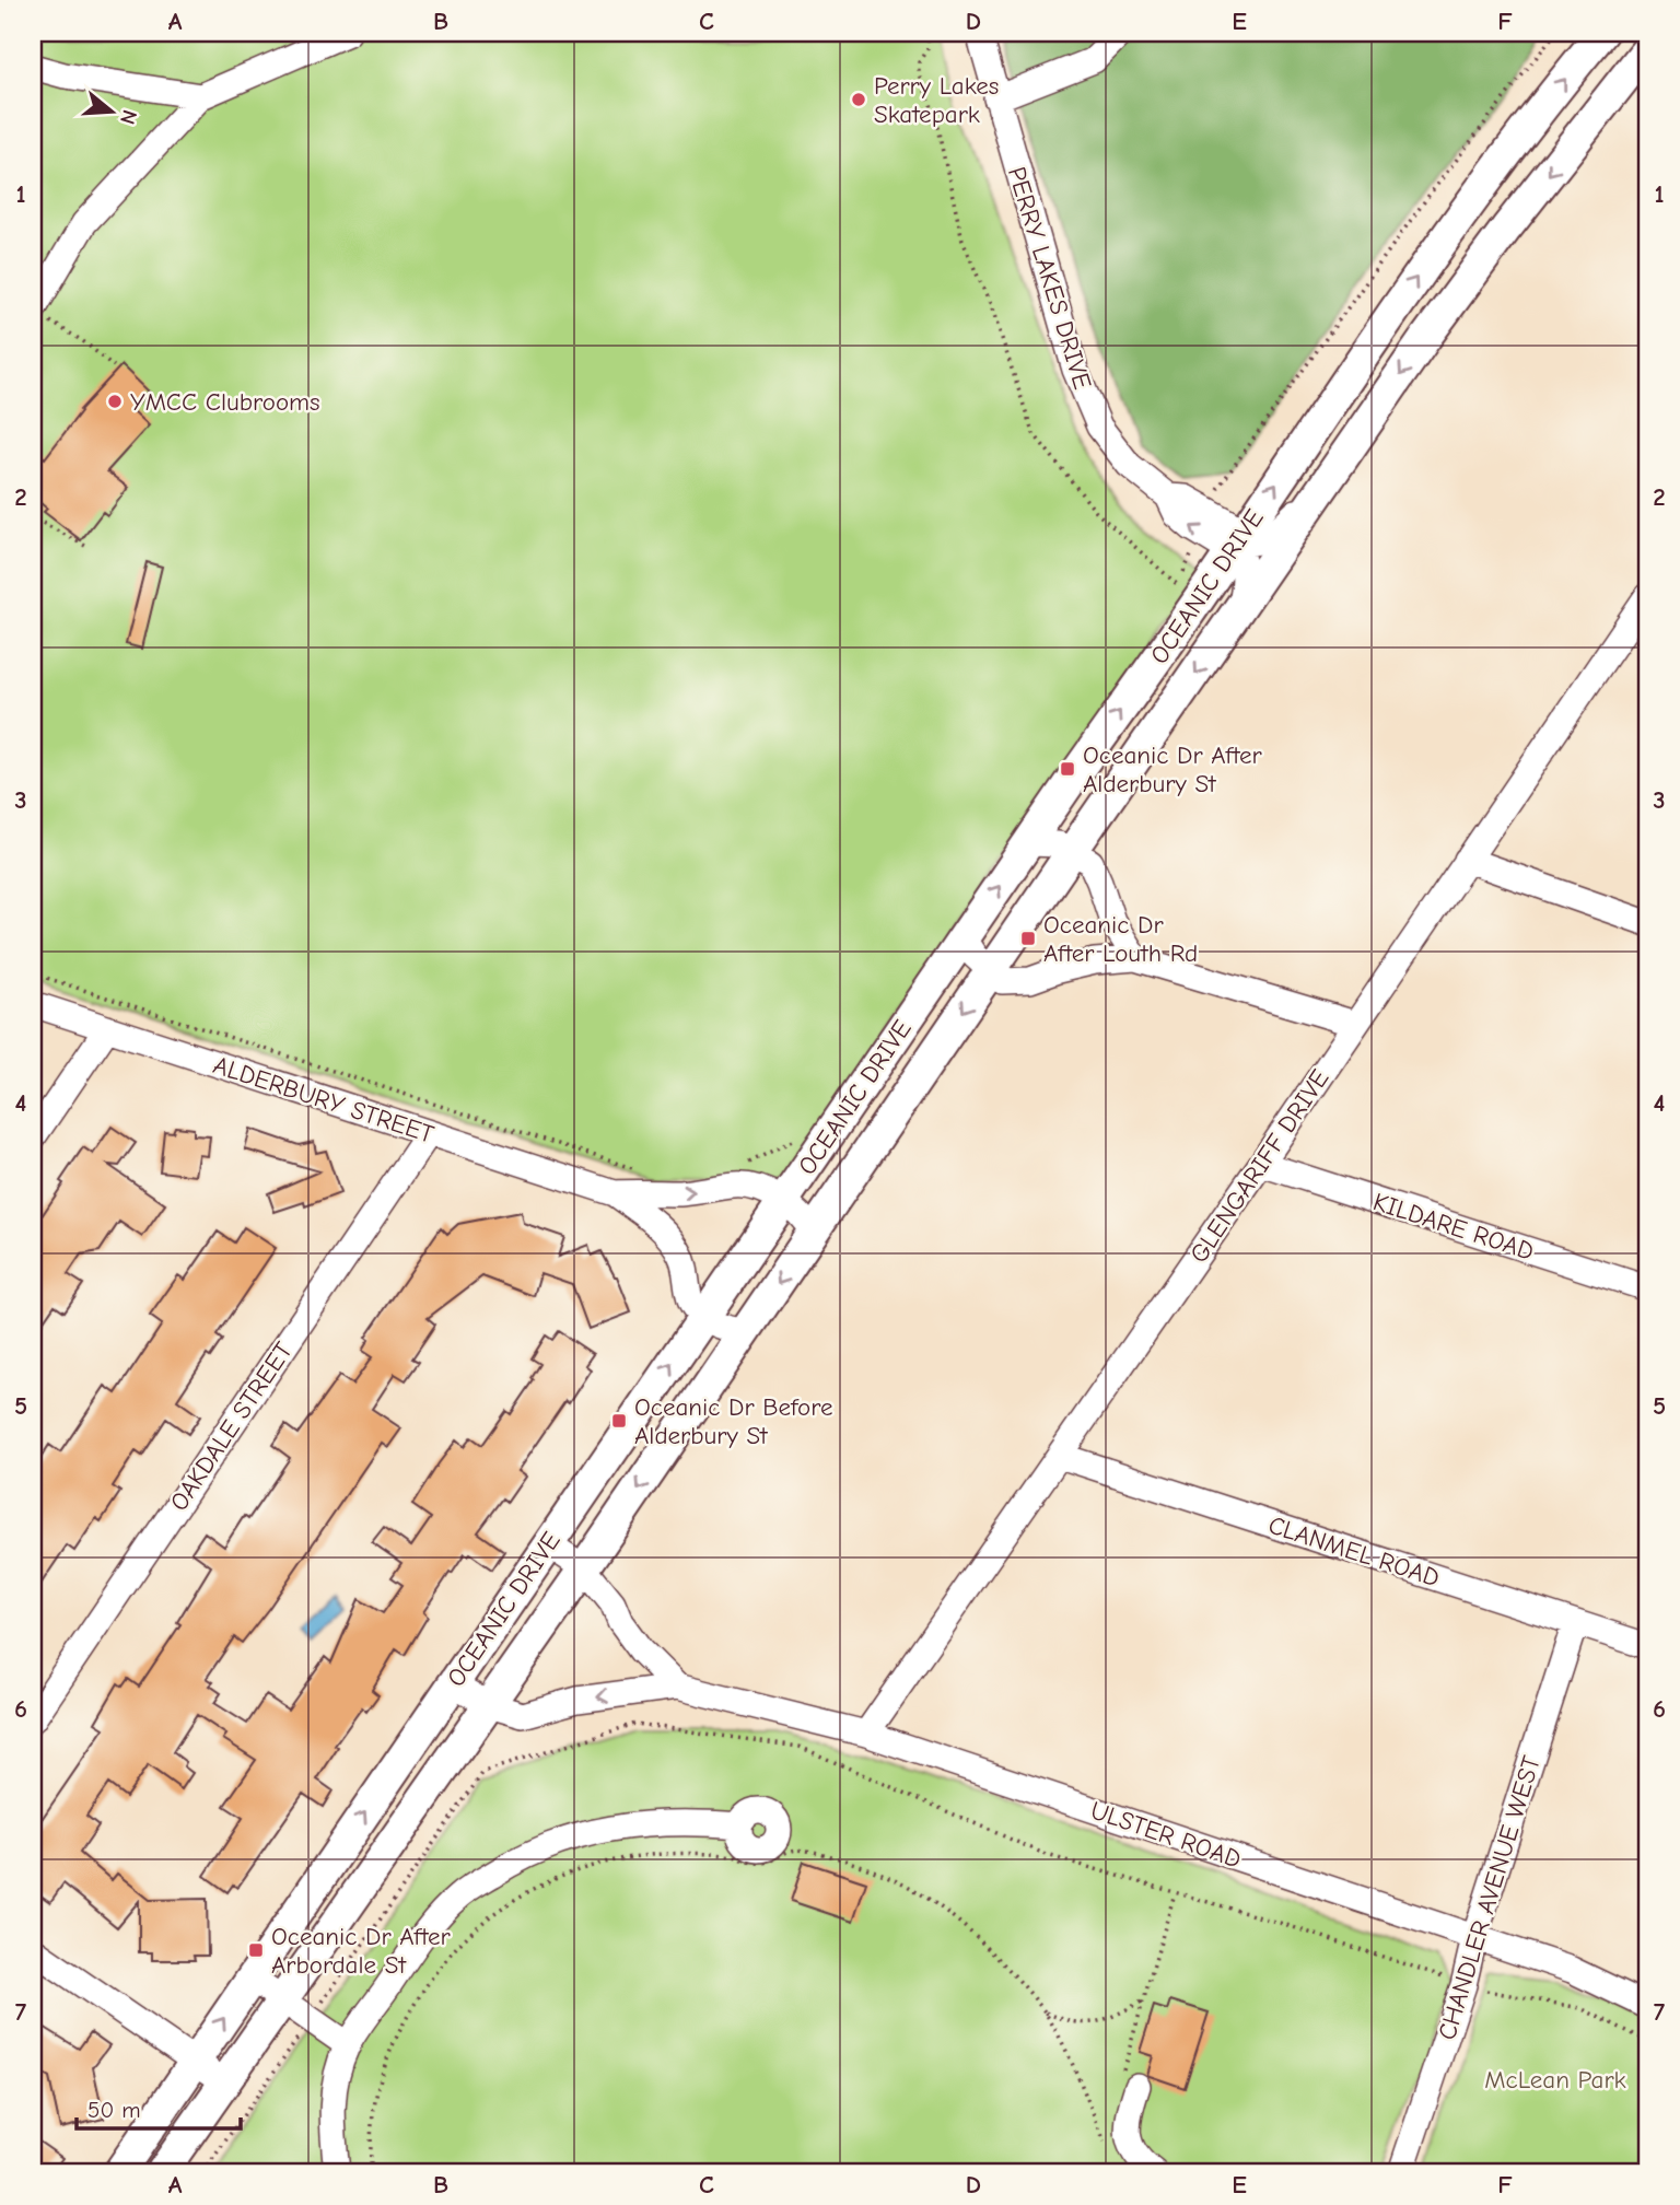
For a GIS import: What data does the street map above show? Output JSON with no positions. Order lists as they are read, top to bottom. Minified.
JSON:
{"streets":{"main road":["OCEANIC DRIVE"],"street":["PERRY LAKES DRIVE","ALDERBURY STREET","GLENGARIFF DRIVE","KILDARE ROAD","OAKDALE STREET","CLANMEL ROAD","ULSTER ROAD","CHANDLER AVENUE WEST"]},"crossings":[["PERRY LAKES DRIVE","OCEANIC DRIVE"],["OCEANIC DRIVE","ALDERBURY STREET"],["OCEANIC DRIVE","ULSTER ROAD"],["ALDERBURY STREET","OAKDALE STREET"],["GLENGARIFF DRIVE","KILDARE ROAD"],["GLENGARIFF DRIVE","CLANMEL ROAD"],["GLENGARIFF DRIVE","ULSTER ROAD"],["CLANMEL ROAD","CHANDLER AVENUE WEST"],["ULSTER ROAD","CHANDLER AVENUE WEST"]],"parks":["McLean Park"],"places":{"other":["Perry Lakes Skatepark","YMCC Clubrooms"],"transit":["Oceanic Dr After Alderbury St","Oceanic Dr After Louth Rd","Oceanic Dr Before Alderbury St","Oceanic Dr After Arbordale St"]},"scale_bar":"50 m","north":"right","grid":{"columns":["A","B","C","D","E","F"],"rows":["1","2","3","4","5","6","7"]}}
